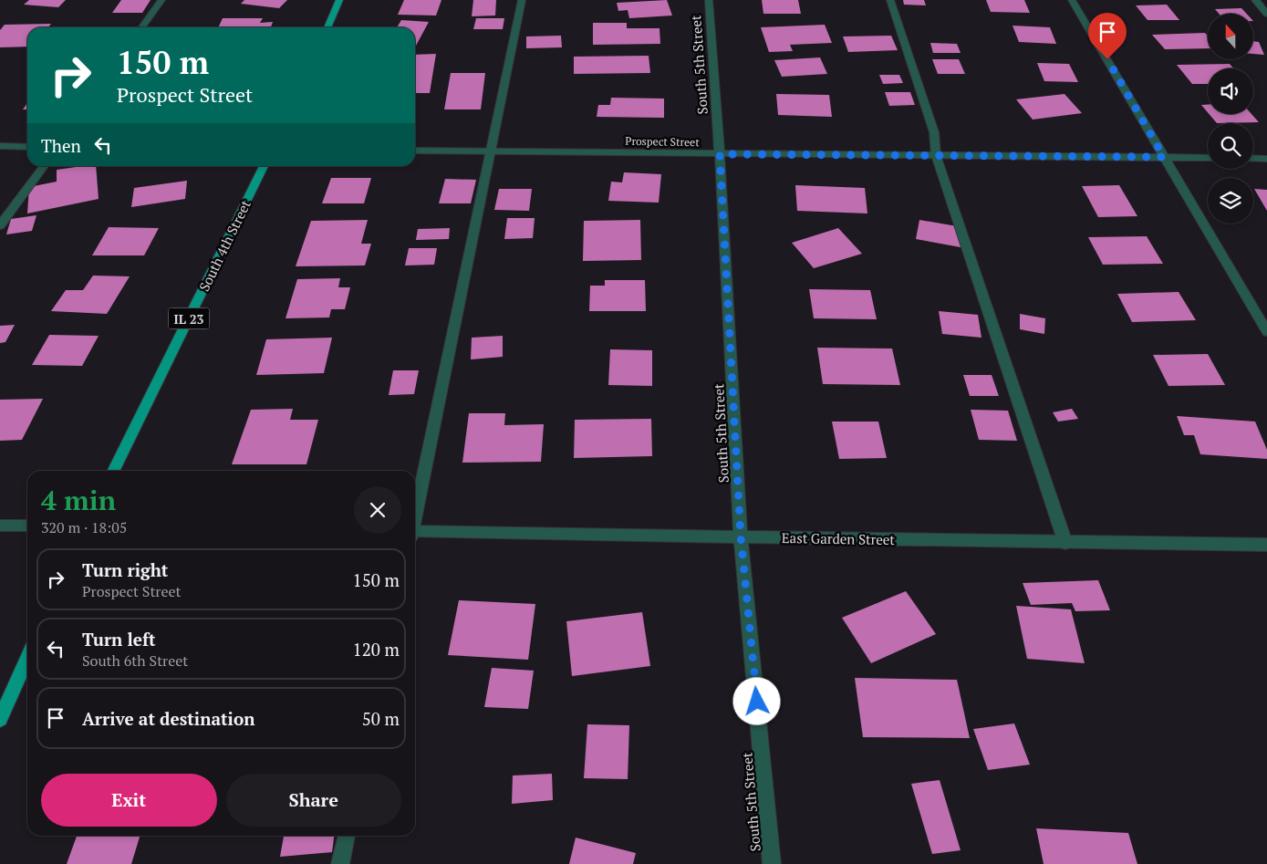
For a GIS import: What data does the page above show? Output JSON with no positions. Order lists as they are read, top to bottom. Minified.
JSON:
{"streets":{"main road":["South 4th Street","IL 23"],"street":["South 5th Street","Prospect Street","East Garden Street"]},"crossings":[["South 5th Street","Prospect Street"],["South 5th Street","East Garden Street"]],"north":"top","page":{"turn":["150 m","Prospect Street"],"then":"Then","heading":["4 min","320 m · 18:05"],"list":[{"name":"Turn right","note":"Prospect Street","value":"150 m"},{"name":"Turn left","note":"South 6th Street","value":"120 m"},{"name":"Arrive at destination","value":"50 m"}],"buttons":["Exit","Share"]}}
